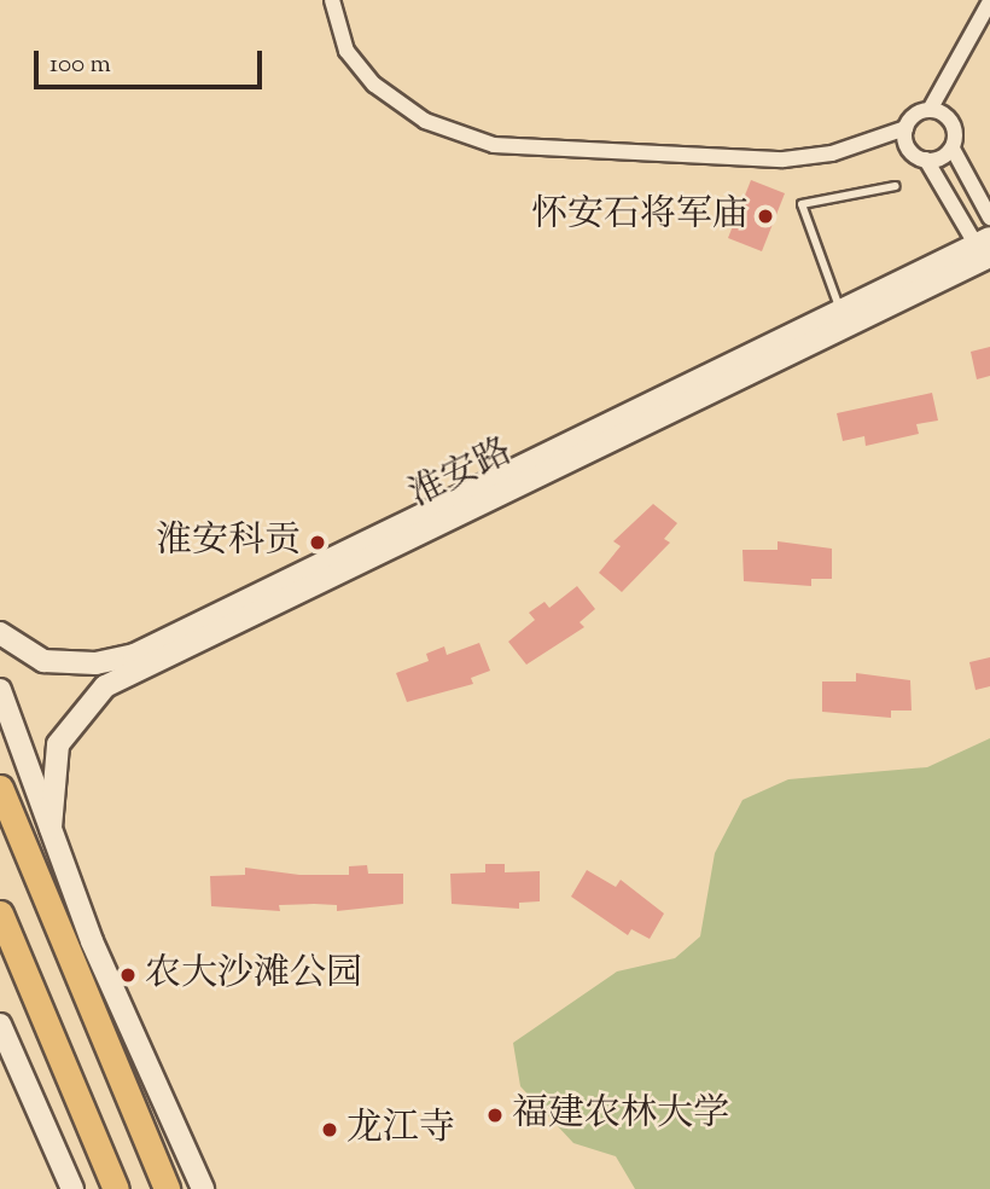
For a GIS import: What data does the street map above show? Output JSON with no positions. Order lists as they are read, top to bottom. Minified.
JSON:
{"streets":{"main road":["淮安路"]},"places":["怀安石将军庙","淮安科贡","农大沙滩公园","福建农林大学","龙江寺"],"scale_bar":"100 m"}
